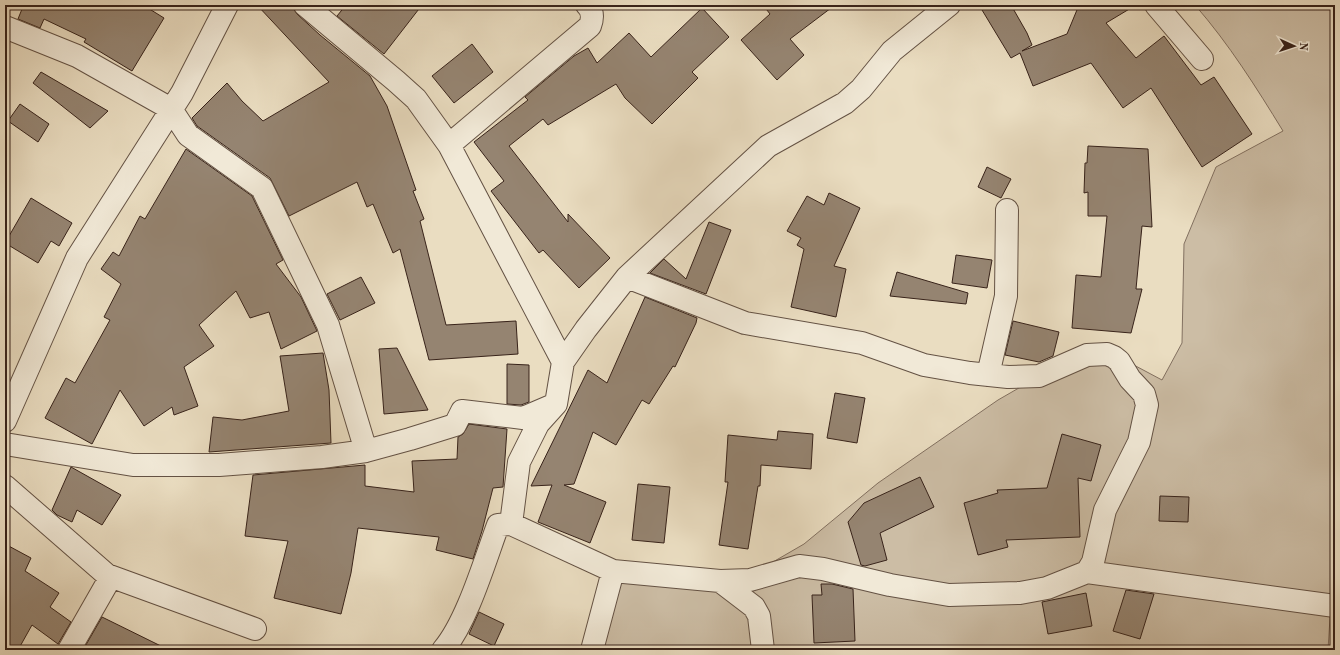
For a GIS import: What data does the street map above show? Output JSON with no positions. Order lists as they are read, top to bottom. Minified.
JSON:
{"north":"right"}
